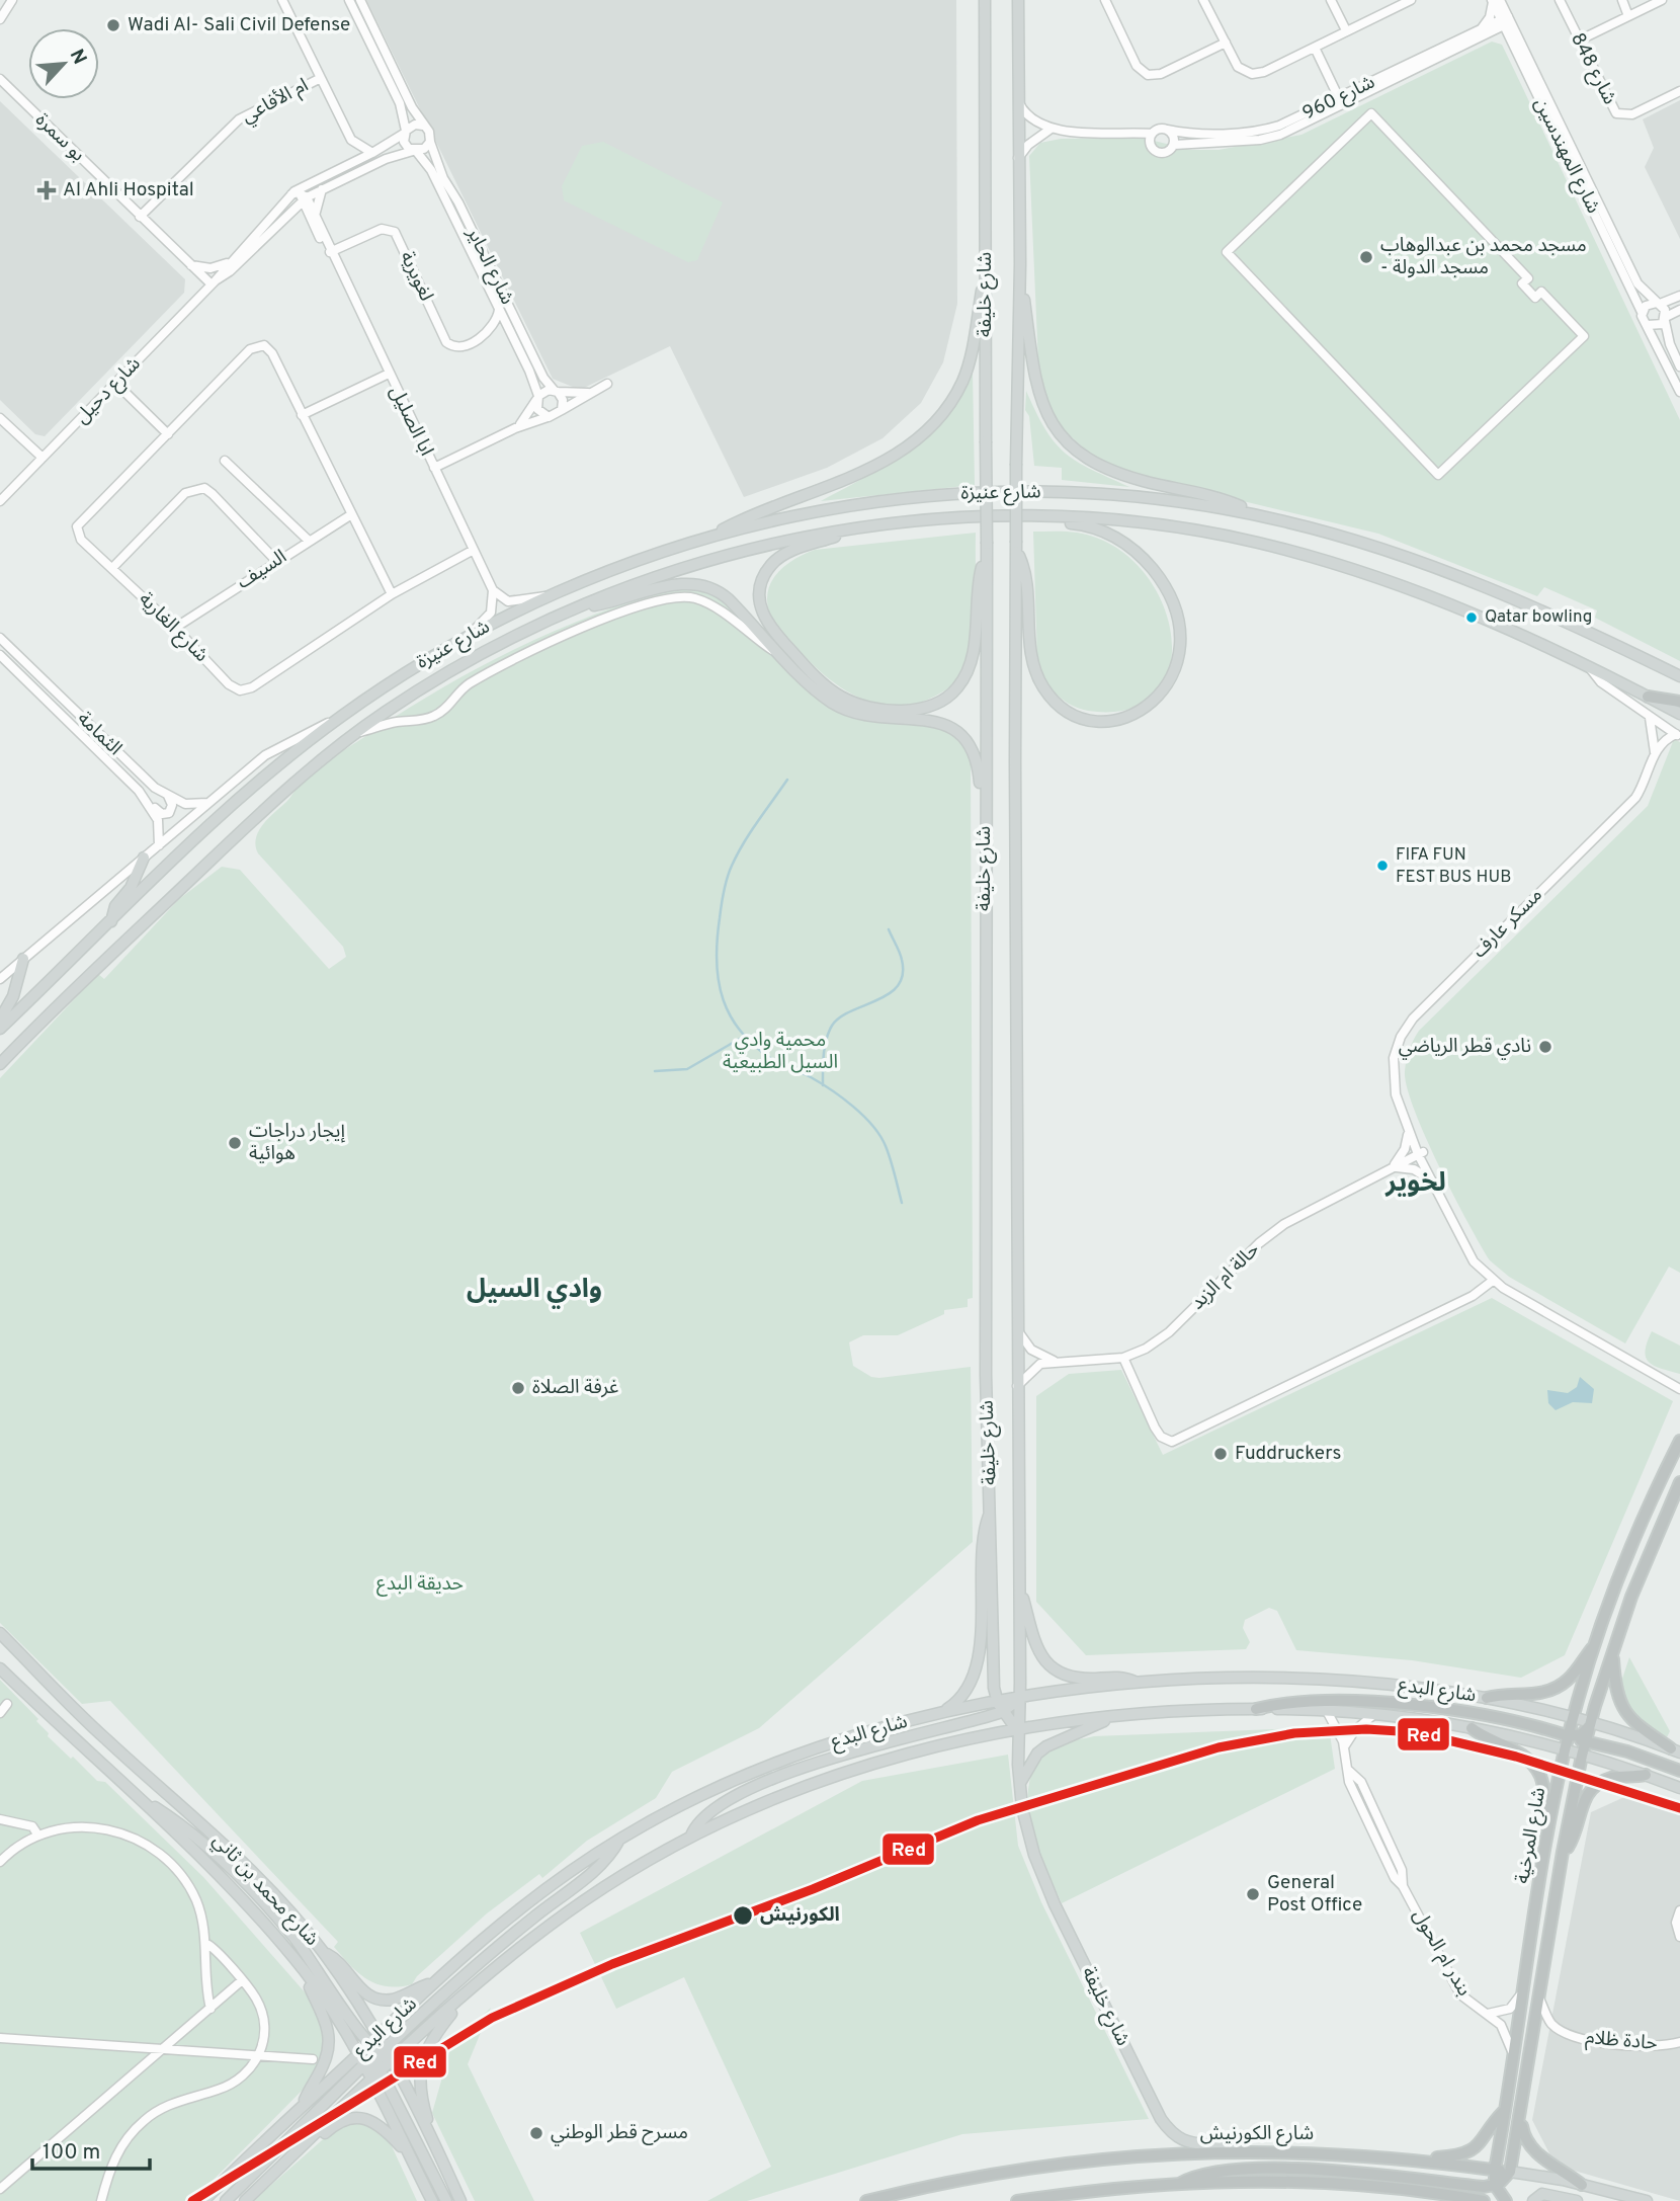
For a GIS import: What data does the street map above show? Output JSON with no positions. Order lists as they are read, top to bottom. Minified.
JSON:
{"streets":{"highway":["شارع المرخية","شارع الكورنيش"],"main road":["شارع خليفة","شارع عنيزة","شارع البدع","شارع محمد بن ثاني"],"street":["شارع 848","شارع 960","ام الأفاعي","بو سمرة","شارع المهندسين","شارع الحاير","لغويرية","شارع دحيل","ابا الصليل","السيف","شارع الغارية","الثمامة","مسكر عارف","حالة ام الزبد","بندر ام الحول","حادة ظلام"]},"crossings":[["شارع 960","شارع المهندسين"],["ام الأفاعي","بو سمرة"],["بو سمرة","شارع دحيل"],["شارع الحاير","شارع دحيل"],["لغويرية","ابا الصليل"],["شارع خليفة","حالة ام الزبد"],["شارع خليفة","شارع البدع"],["شارع خليفة","شارع الكورنيش"],["شارع دحيل","ابا الصليل"],["ابا الصليل","شارع الغارية"],["شارع عنيزة","الثمامة"],["شارع عنيزة","مسكر عارف"],["السيف","شارع الغارية"],["مسكر عارف","حالة ام الزبد"],["شارع البدع","شارع المرخية"],["شارع البدع","شارع محمد بن ثاني"],["شارع البدع","بندر ام الحول"],["شارع المرخية","بندر ام الحول"],["شارع المرخية","حادة ظلام"],["شارع المرخية","شارع الكورنيش"]],"districts":["لخوير","وادي السيل"],"parks":["محمية وادي السيل الطبيعية","حديقة البدع"],"places":{"other":["Wadi Al- Sali Civil Defense","مسجد محمد بن عبدالوهاب - مسجد الدولة","Qatar bowling","FIFA FUN FEST BUS HUB","نادي قطر الرياضي","إيجار دراجات هوائية","غرفة الصلاة","Fuddruckers","General Post Office","الكورنيش","مسرح قطر الوطني"],"health":["Al Ahli Hospital"]},"lines":["transit line Red"],"scale_bar":"100 m","north":"top right"}
